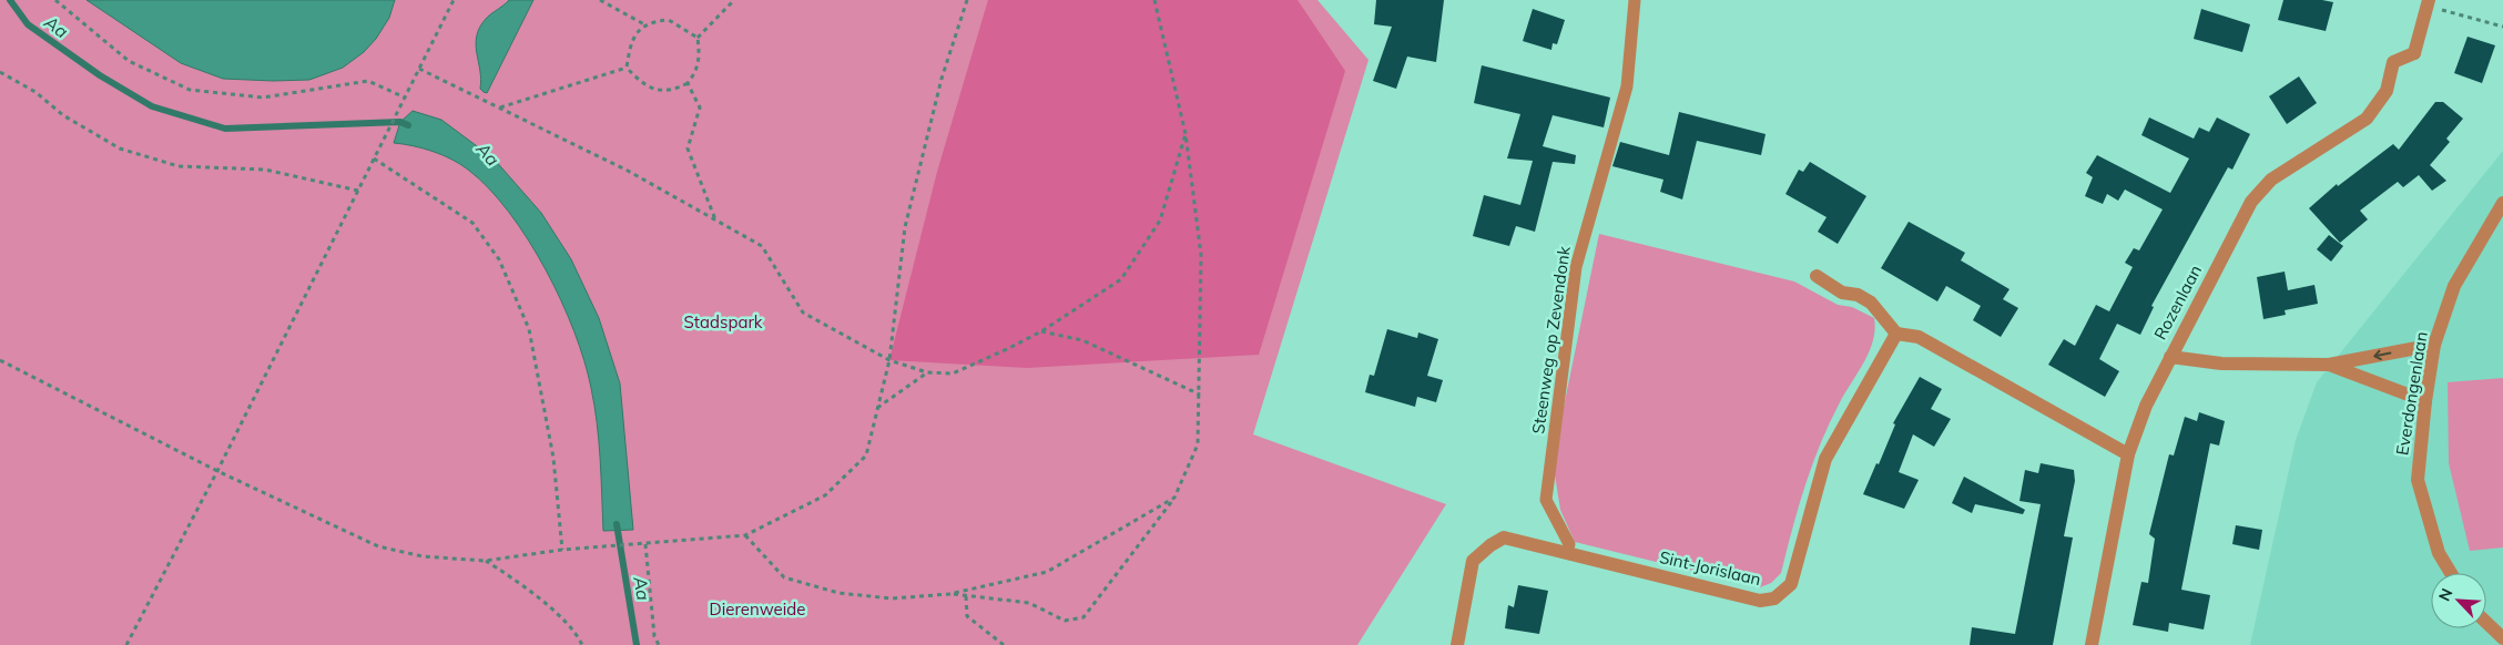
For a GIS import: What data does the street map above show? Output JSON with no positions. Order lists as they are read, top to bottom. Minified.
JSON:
{"streets":{"street":["Rozenlaan","Everdongenlaan","Sint-Jorislaan"],"lane":["Steenweg op Zevendonk"]},"crossings":[["Steenweg op Zevendonk","Sint-Jorislaan"]],"water":["Aa"],"parks":["Stadspark","Dierenweide"],"north":"top left"}
